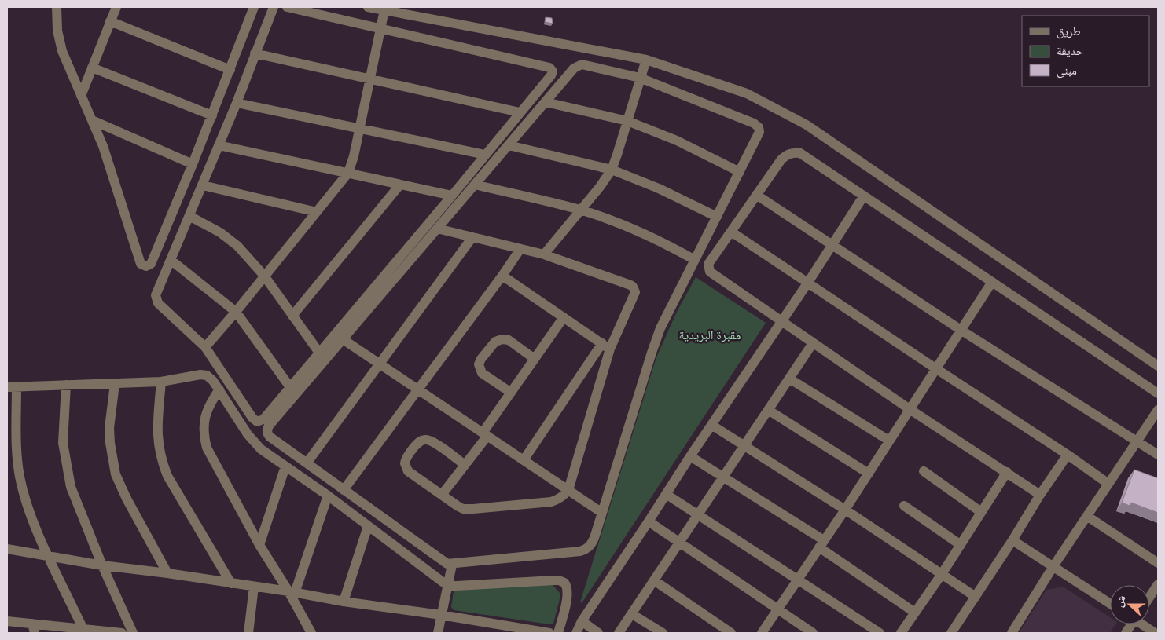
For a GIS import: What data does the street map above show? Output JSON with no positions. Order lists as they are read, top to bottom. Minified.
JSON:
{"parks":["مقبرة البريدية"],"legend":["طريق","حديقة","مبنى"],"north":"left"}
